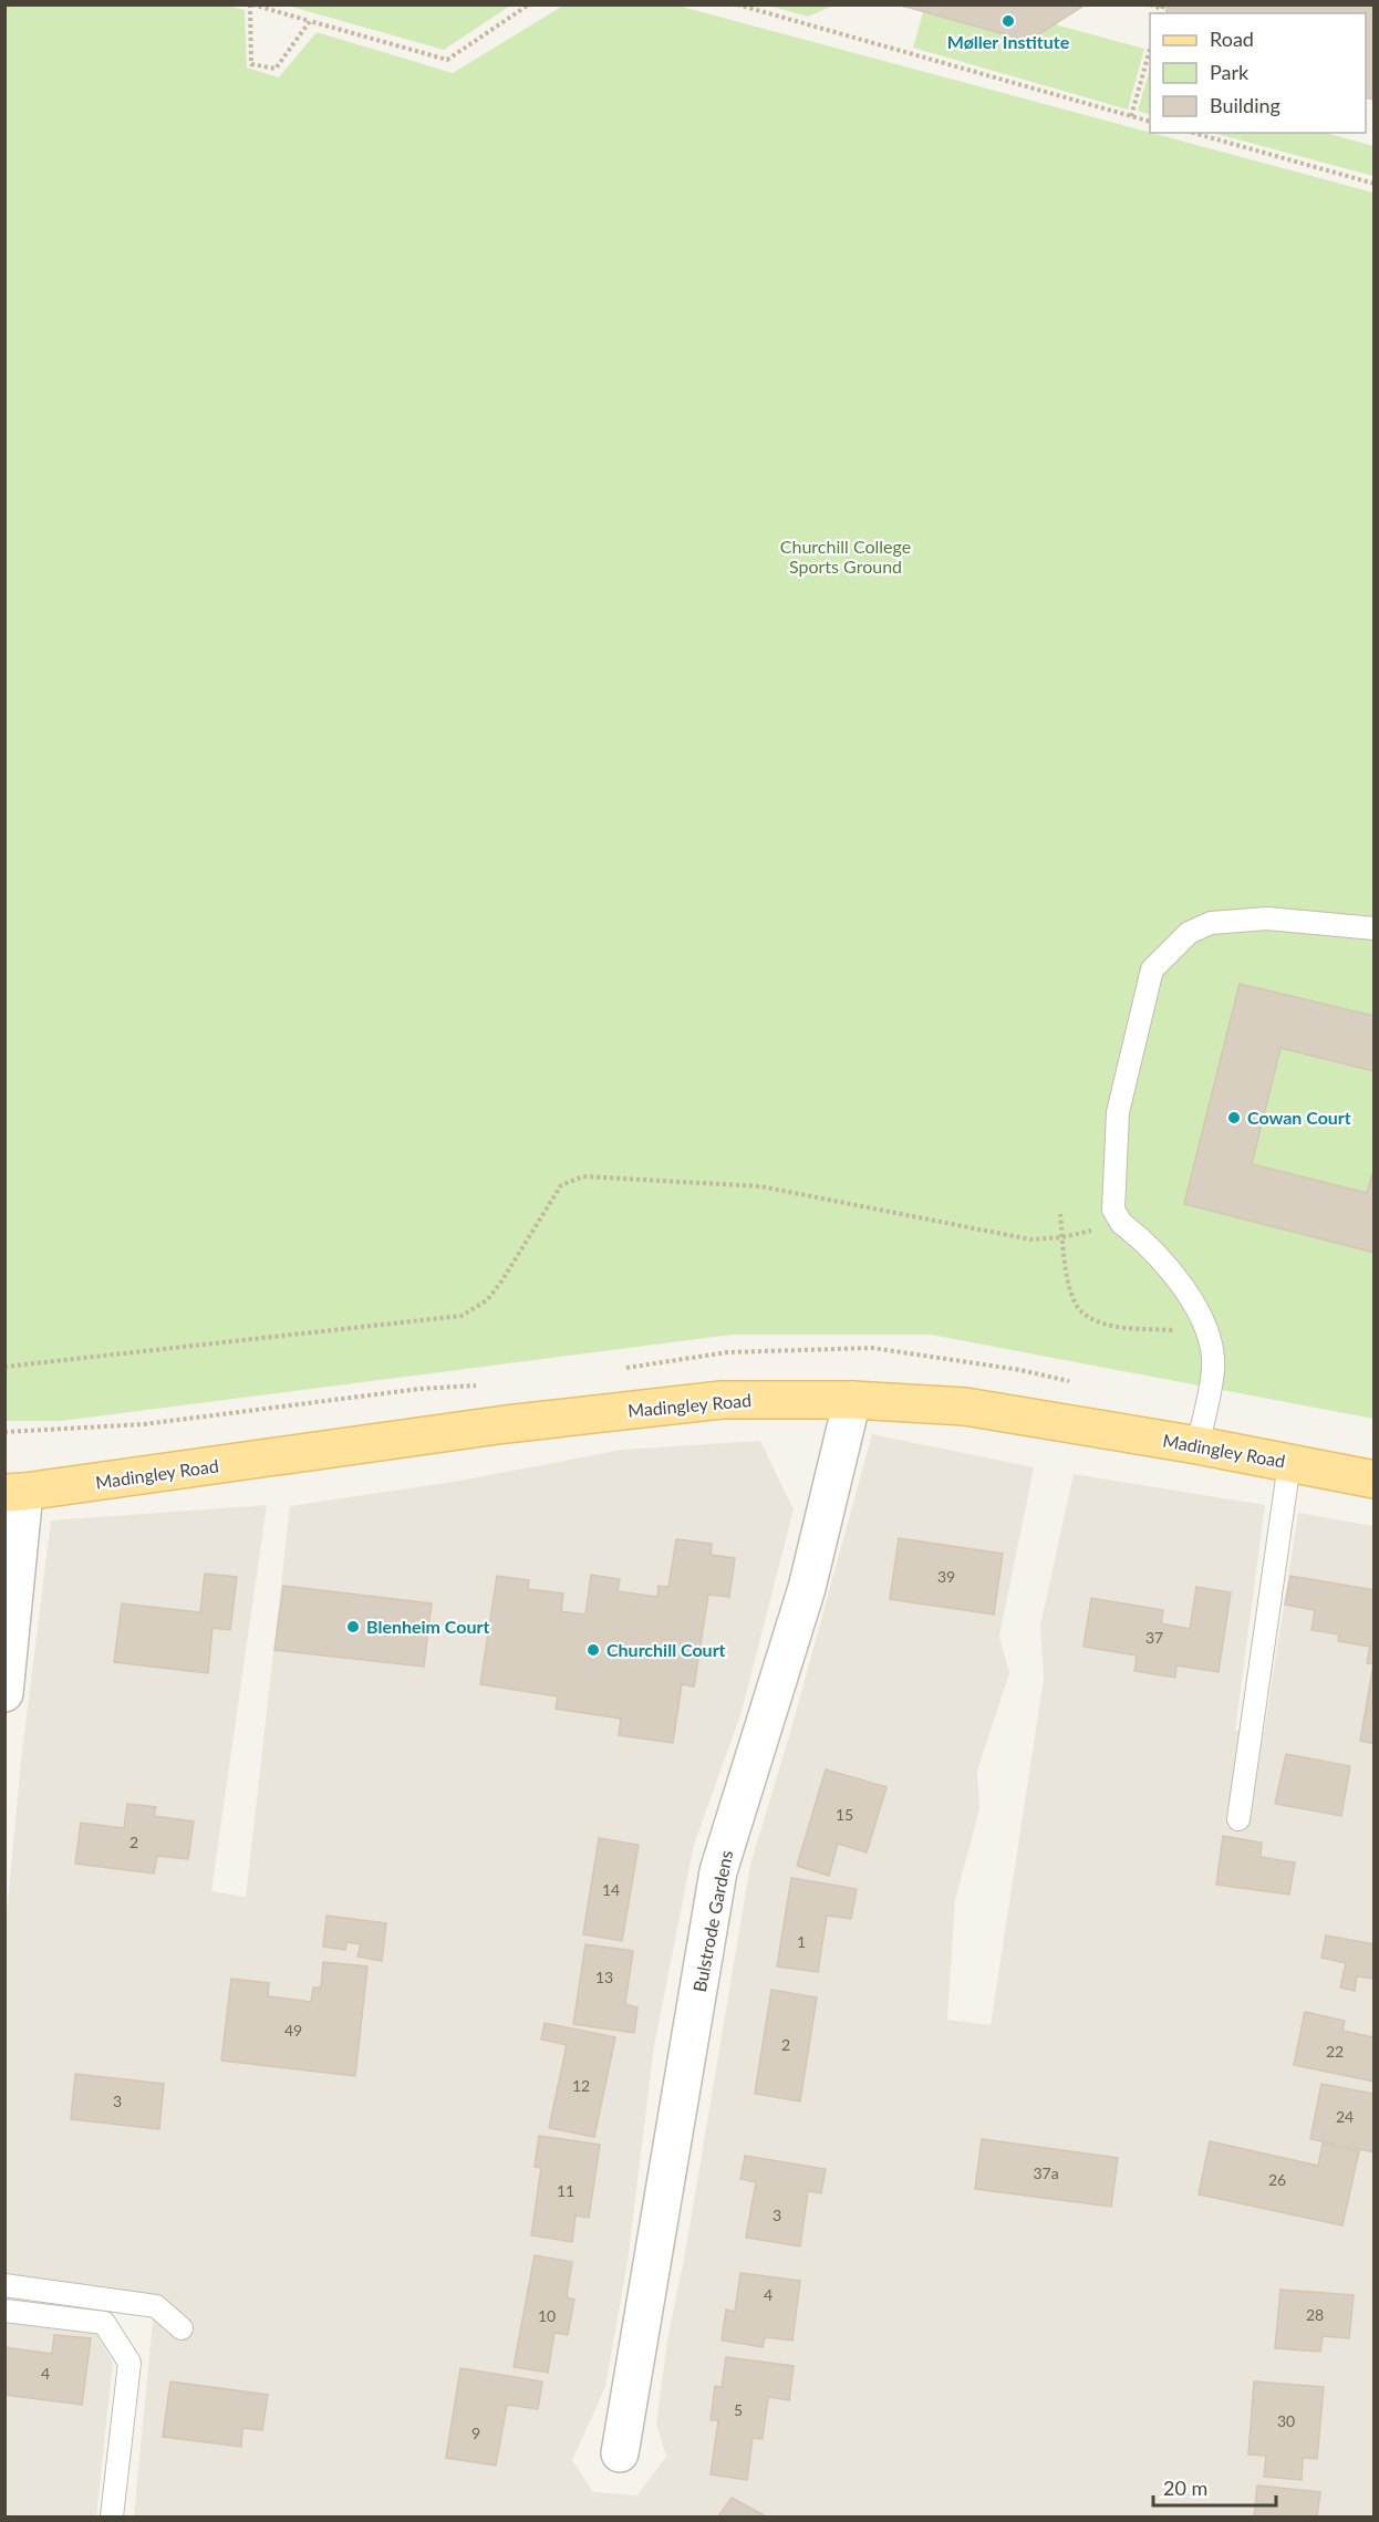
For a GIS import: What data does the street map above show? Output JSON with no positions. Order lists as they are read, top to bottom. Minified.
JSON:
{"streets":{"main road":["Madingley Road"],"street":["Bulstrode Gardens"]},"crossings":[["Madingley Road","Bulstrode Gardens"]],"parks":["Churchill College Sports Ground"],"places":["Møller Institute","Cowan Court","Blenheim Court","Churchill Court"],"house_numbers":["39","37","15","2","14","1","13","49","2","22","12","3","24","37a","26","11","3","4","28","10","4","5","30","9"],"legend":["Road","Park","Building"],"scale_bar":"20 m"}
